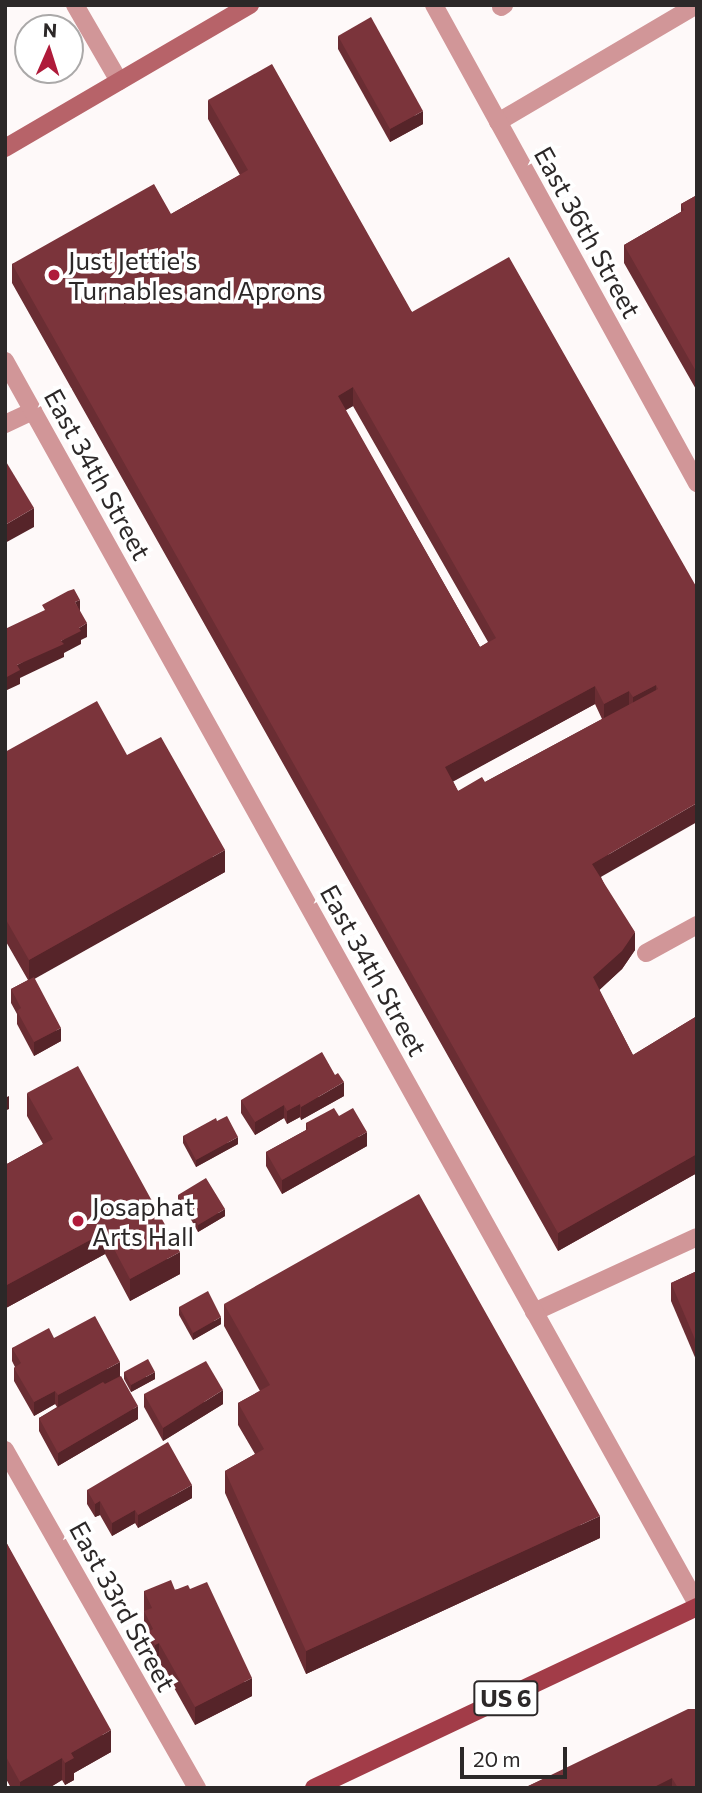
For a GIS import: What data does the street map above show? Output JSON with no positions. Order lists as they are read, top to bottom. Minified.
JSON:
{"streets":{"main road":["US 6"],"street":["East 36th Street","East 34th Street","East 33rd Street"]},"crossings":[["East 34th Street","US 6"]],"places":["Just Jettie's Turnables and Aprons","Josaphat Arts Hall"],"scale_bar":"20 m","north":"top"}
